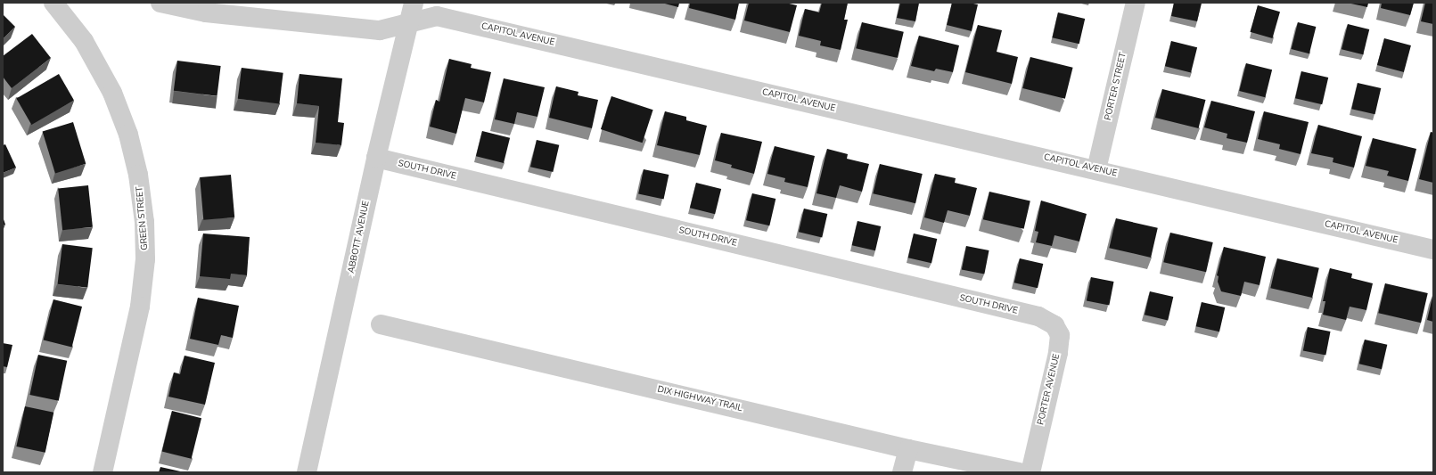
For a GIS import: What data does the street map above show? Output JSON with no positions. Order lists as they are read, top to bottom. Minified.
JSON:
{"streets":{"street":["CAPITOL AVENUE","PORTER STREET","SOUTH DRIVE","GREEN STREET","ABBOTT AVENUE","PORTER AVENUE","DIX HIGHWAY TRAIL"]},"crossings":[["CAPITOL AVENUE","PORTER STREET"],["CAPITOL AVENUE","ABBOTT AVENUE"],["SOUTH DRIVE","ABBOTT AVENUE"],["SOUTH DRIVE","PORTER AVENUE"]]}
